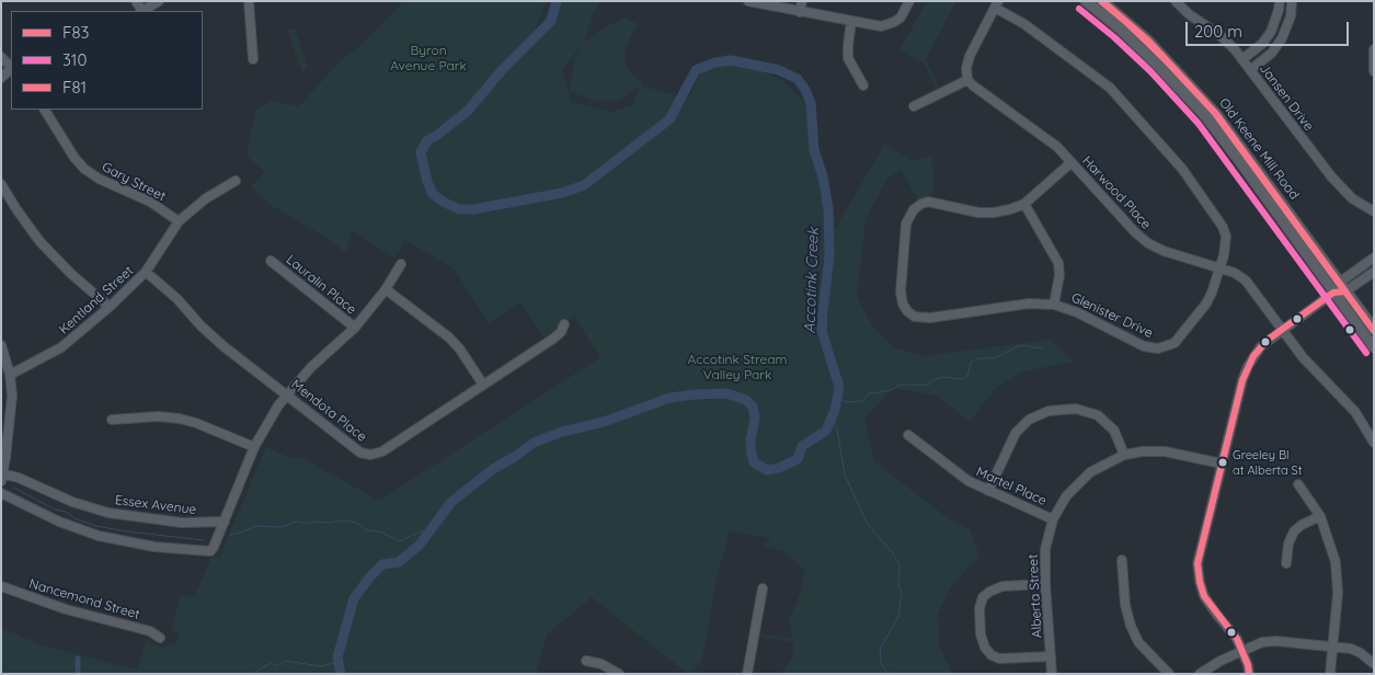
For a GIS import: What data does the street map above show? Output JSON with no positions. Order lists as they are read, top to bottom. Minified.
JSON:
{"streets":{"main road":["Old Keene Mill Road"],"street":["Jansen Drive","Gary Street","Harwood Place","Lauralin Place","Kentland Street","Glenister Drive","Mendota Place","Martel Place","Essex Avenue","Alberta Street","Nancemond Street"]},"crossings":[["Gary Street","Kentland Street"],["Harwood Place","Glenister Drive"],["Kentland Street","Mendota Place"],["Martel Place","Alberta Street"]],"water":["Accotink Creek"],"parks":["Byron Avenue Park","Accotink Stream Valley Park"],"places":["Greeley Bl at Alberta St"],"lines":["transit line F83","transit line F81","transit line 310"],"legend":["F83","310","F81"],"scale_bar":"200 m"}
